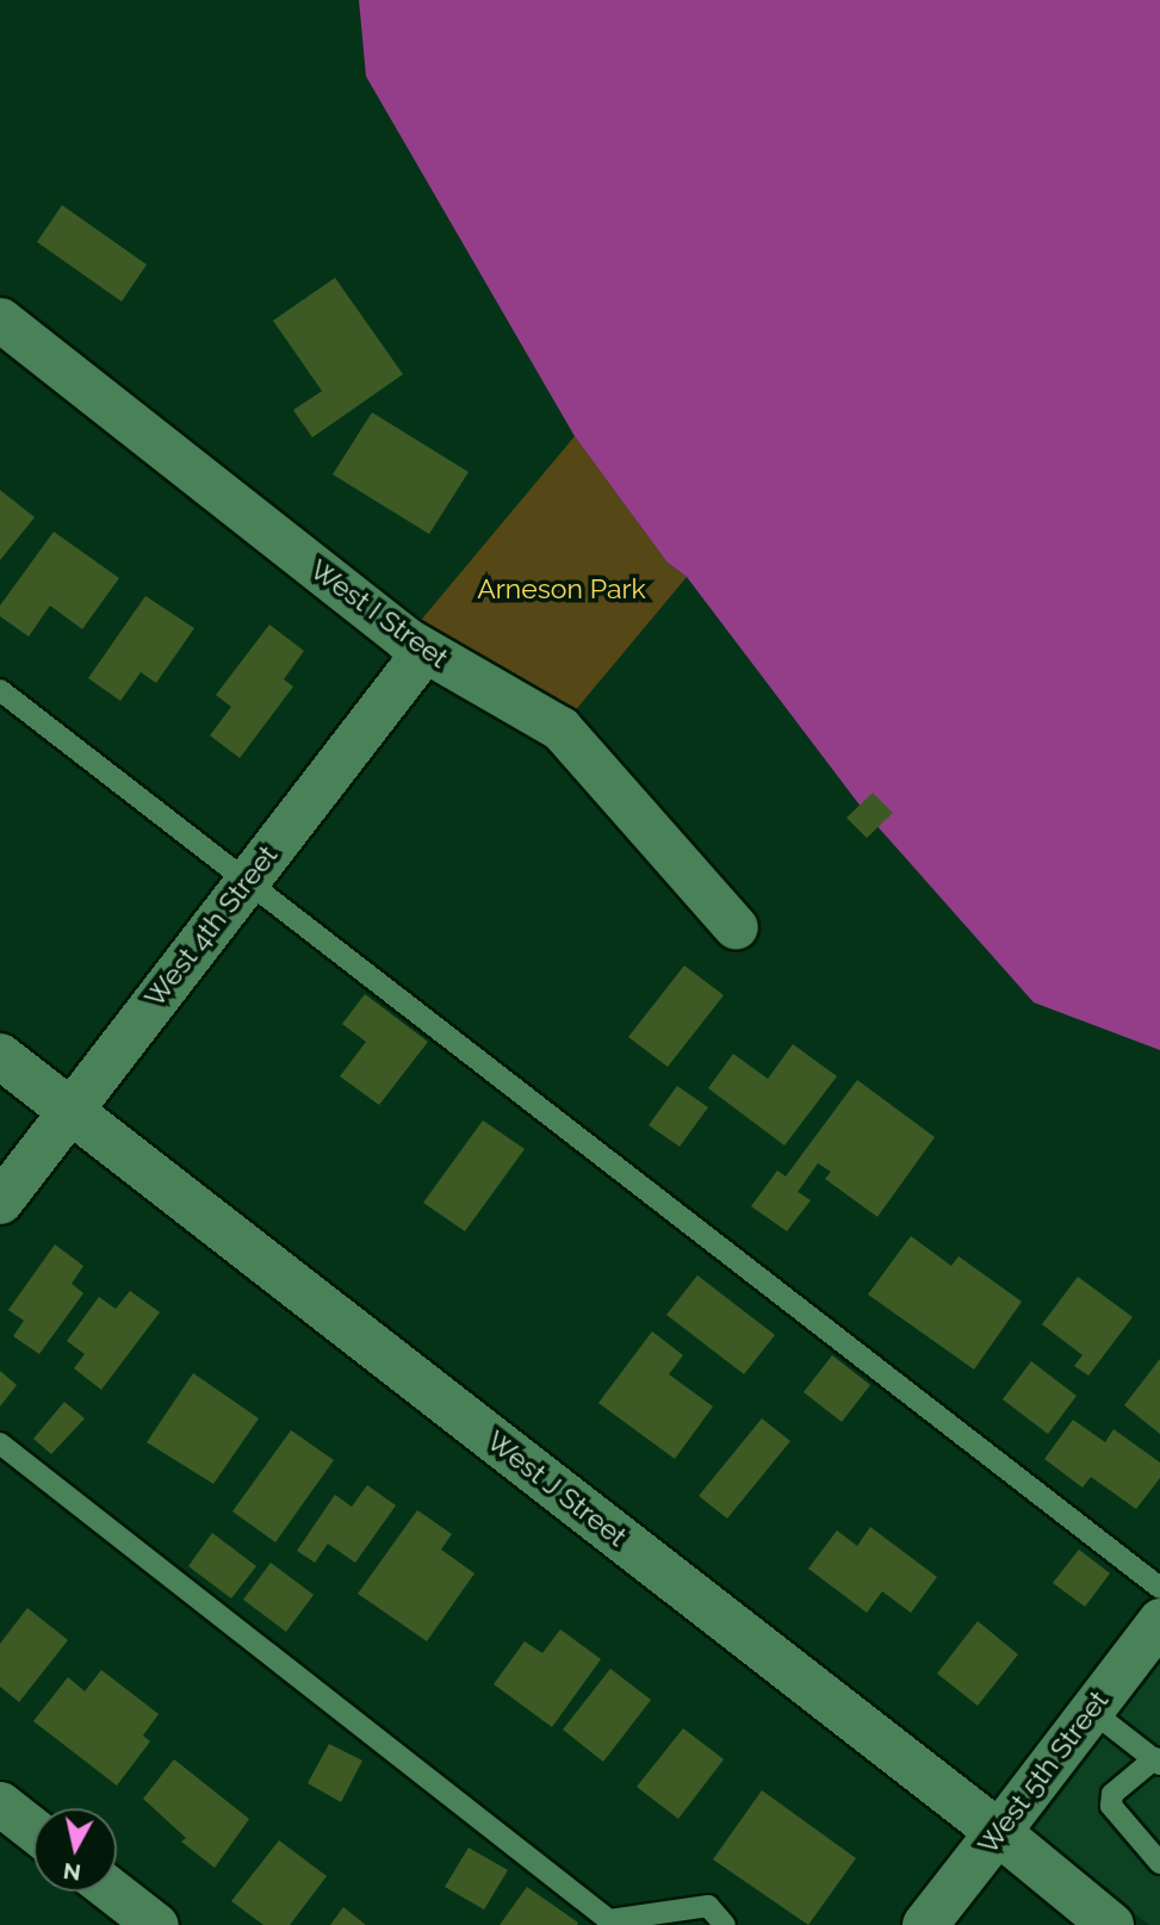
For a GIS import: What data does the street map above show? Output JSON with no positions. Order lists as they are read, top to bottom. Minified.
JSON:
{"streets":{"street":["West I Street","West 4th Street","West J Street","West 5th Street"]},"crossings":[["West I Street","West 4th Street"],["West 4th Street","West J Street"],["West J Street","West 5th Street"]],"parks":["Arneson Park"],"north":"bottom"}
